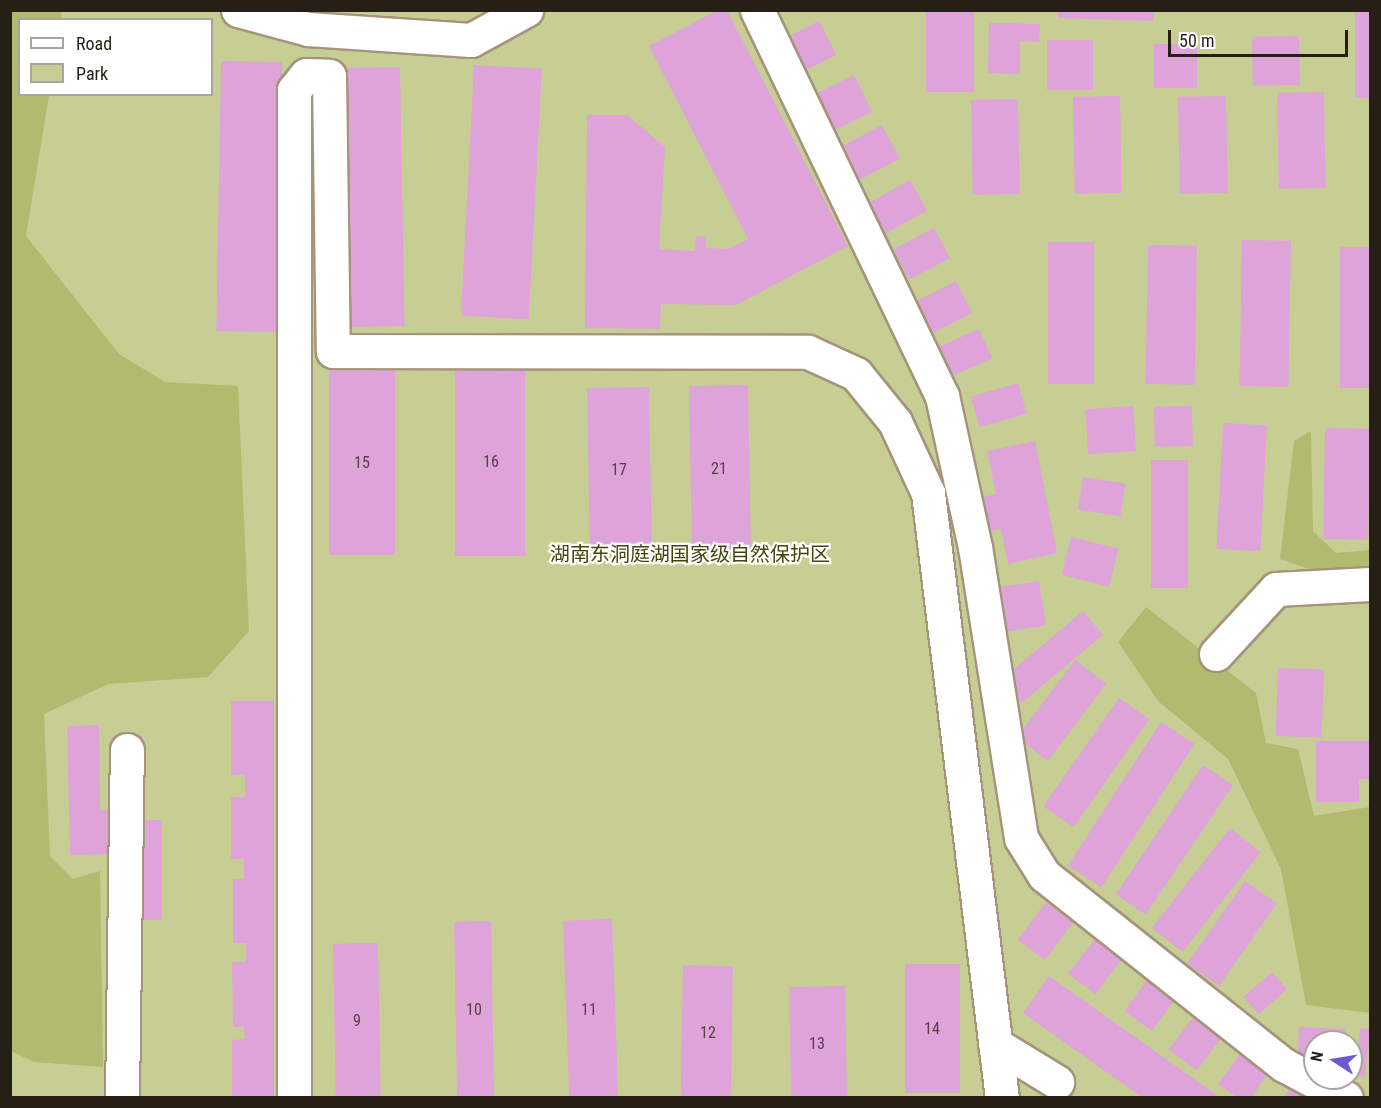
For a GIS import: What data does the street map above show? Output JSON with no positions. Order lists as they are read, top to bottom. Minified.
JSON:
{"parks":["湖南东洞庭湖国家级自然保护区"],"house_numbers":["16","15","21","17","10","11","9","14","12","13"],"legend":["Road","Park"],"scale_bar":"50 m","north":"left"}
